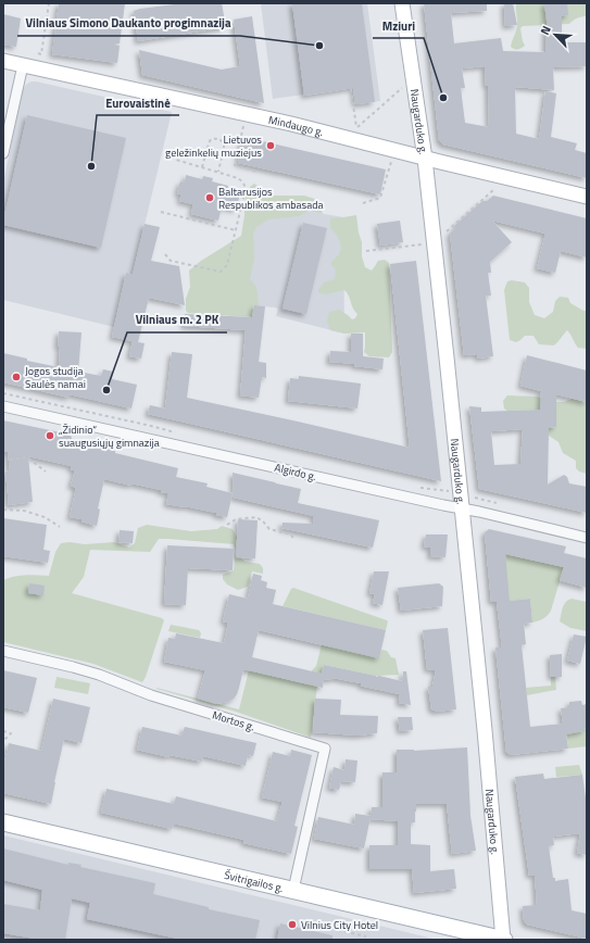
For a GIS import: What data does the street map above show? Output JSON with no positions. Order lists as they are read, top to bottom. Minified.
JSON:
{"streets":{"main road":["Naugarduko g.","Mindaugo g.","Švitrigailos g."],"street":["Algirdo g.","Mortos g."]},"crossings":[["Naugarduko g.","Mindaugo g."],["Naugarduko g.","Algirdo g."],["Naugarduko g.","Švitrigailos g."],["Mortos g.","Švitrigailos g."]],"places":["Vilniaus Simono Daukanto progimnazija","Mziuri","Lietuvos geležinkelių muziejus","Eurovaistinė","Baltarusijos Respublikos ambasada","Jogos studija Saulės namai","Vilniaus m. 2 PK","„Židinio“ suaugusiųjų gimnazija","Vilnius City Hotel"],"north":"top left"}
